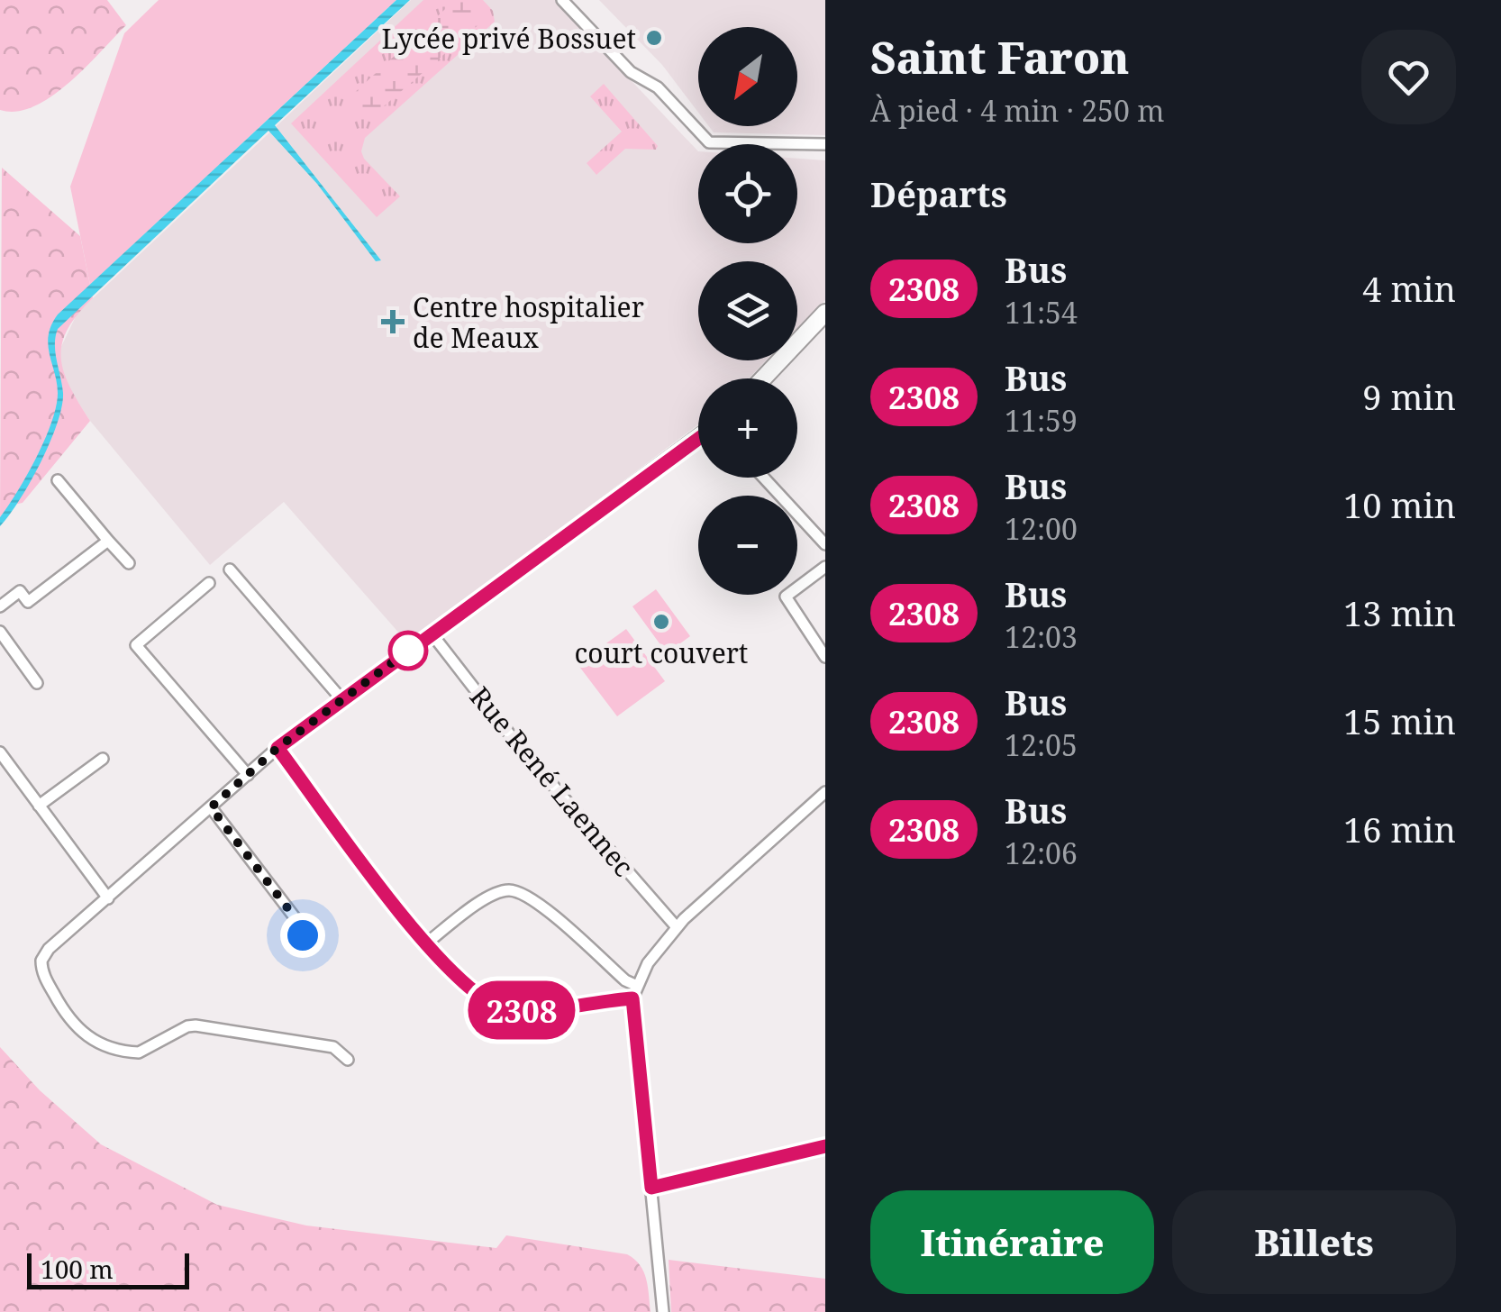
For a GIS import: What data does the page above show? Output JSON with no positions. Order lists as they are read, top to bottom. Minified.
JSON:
{"streets":{"street":["Rue René Laennec"]},"places":{"other":["Lycée privé Bossuet","court couvert"],"health":["Centre hospitalier de Meaux"]},"lines":["bus line 2308"],"scale_bar":"100 m","north":"bottom left","page":{"on_map":"2308","heading":[["Saint Faron","À pied · 4 min · 250 m"],"Départs"],"map_buttons":["+","−"],"list":[{"mark":"2308","name":"Bus","note":"11:54","value":"4 min"},{"mark":"2308","name":"Bus","note":"11:59","value":"9 min"},{"mark":"2308","name":"Bus","note":"12:00","value":"10 min"},{"mark":"2308","name":"Bus","note":"12:03","value":"13 min"},{"mark":"2308","name":"Bus","note":"12:05","value":"15 min"},{"mark":"2308","name":"Bus","note":"12:06","value":"16 min"}],"buttons":["Itinéraire","Billets"],"scale":"100 m"}}
